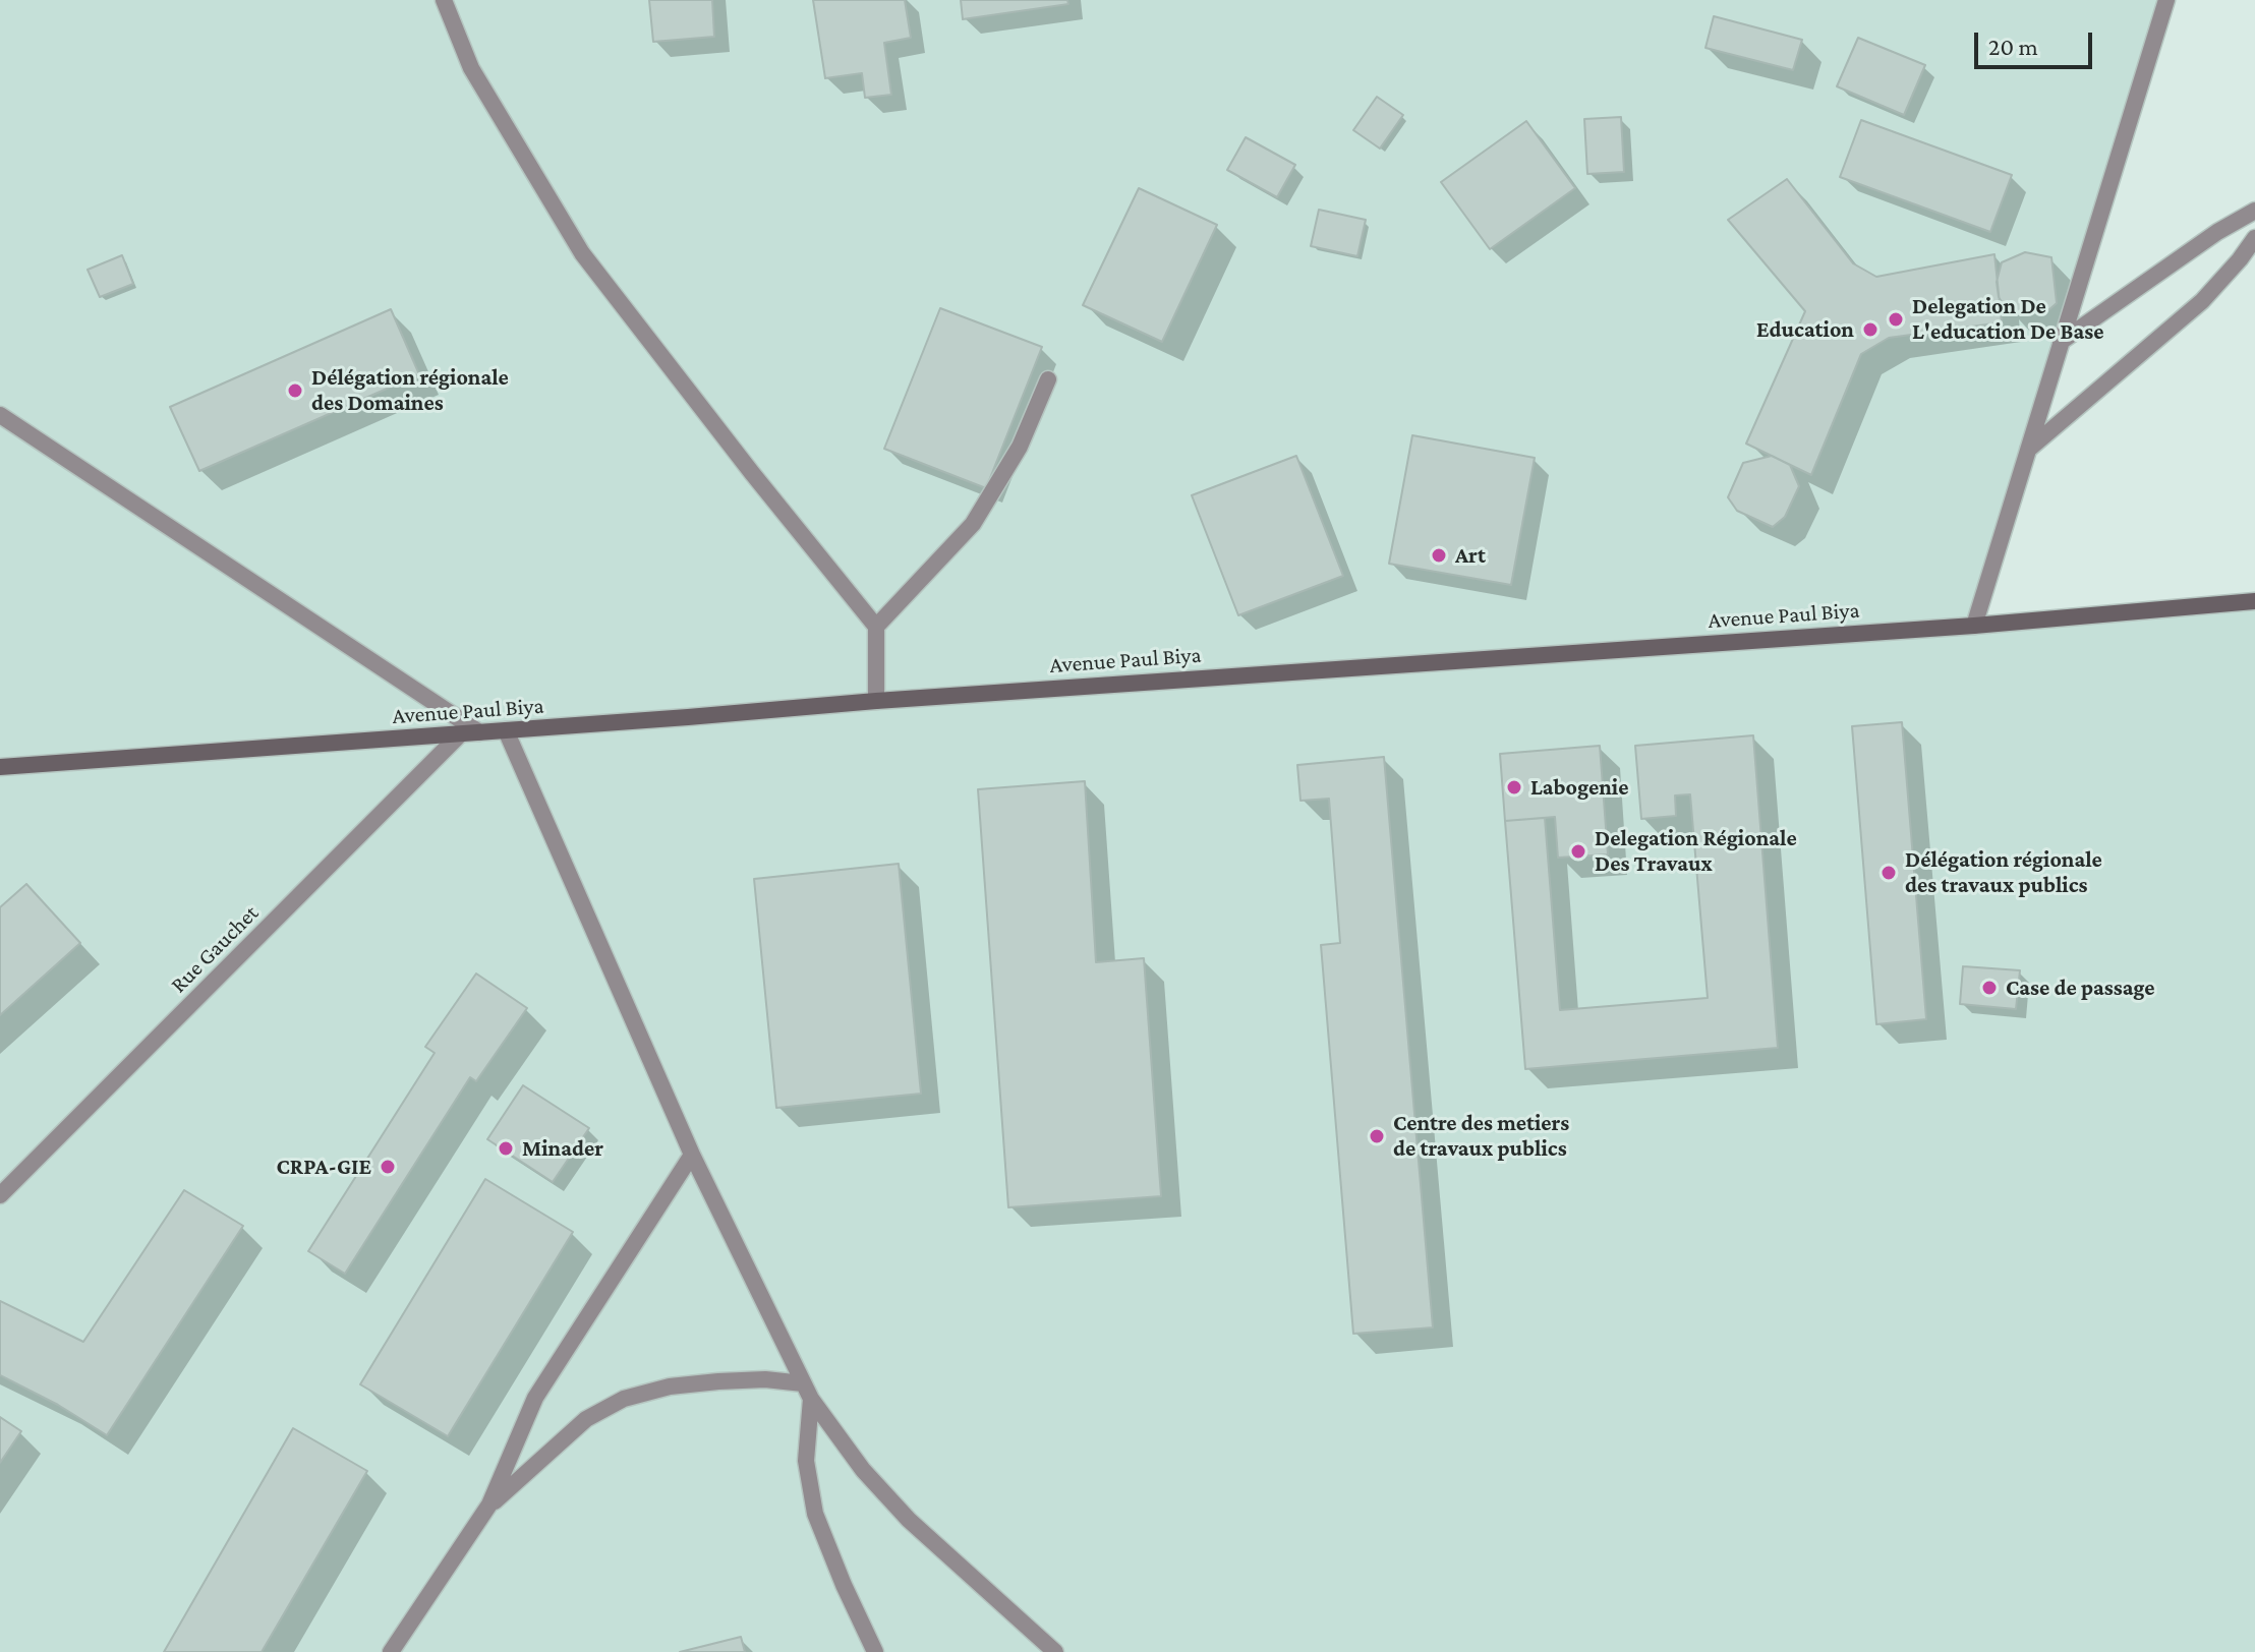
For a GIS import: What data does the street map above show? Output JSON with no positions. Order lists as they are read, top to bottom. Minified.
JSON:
{"streets":{"main road":["Avenue Paul Biya"],"street":["Rue Gauchet"]},"crossings":[["Avenue Paul Biya","Rue Gauchet"]],"places":["Delegation De L'education De Base","Education","Délégation régionale des Domaines","Art","Labogenie","Delegation Régionale Des Travaux","Délégation régionale des travaux publics","Case de passage","Centre des metiers de travaux publics","Minader","CRPA-GIE"],"scale_bar":"20 m"}
